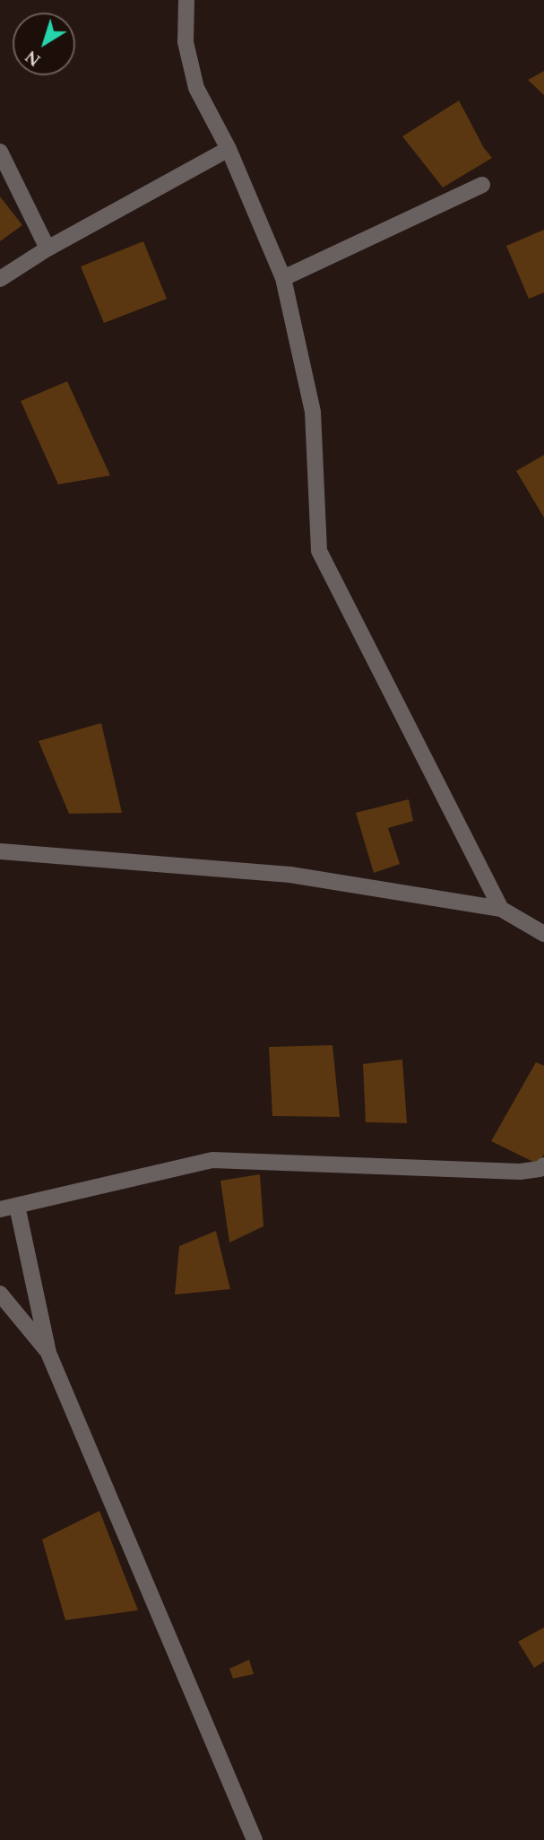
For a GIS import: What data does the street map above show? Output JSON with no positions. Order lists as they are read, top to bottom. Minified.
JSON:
{"north":"bottom left"}
